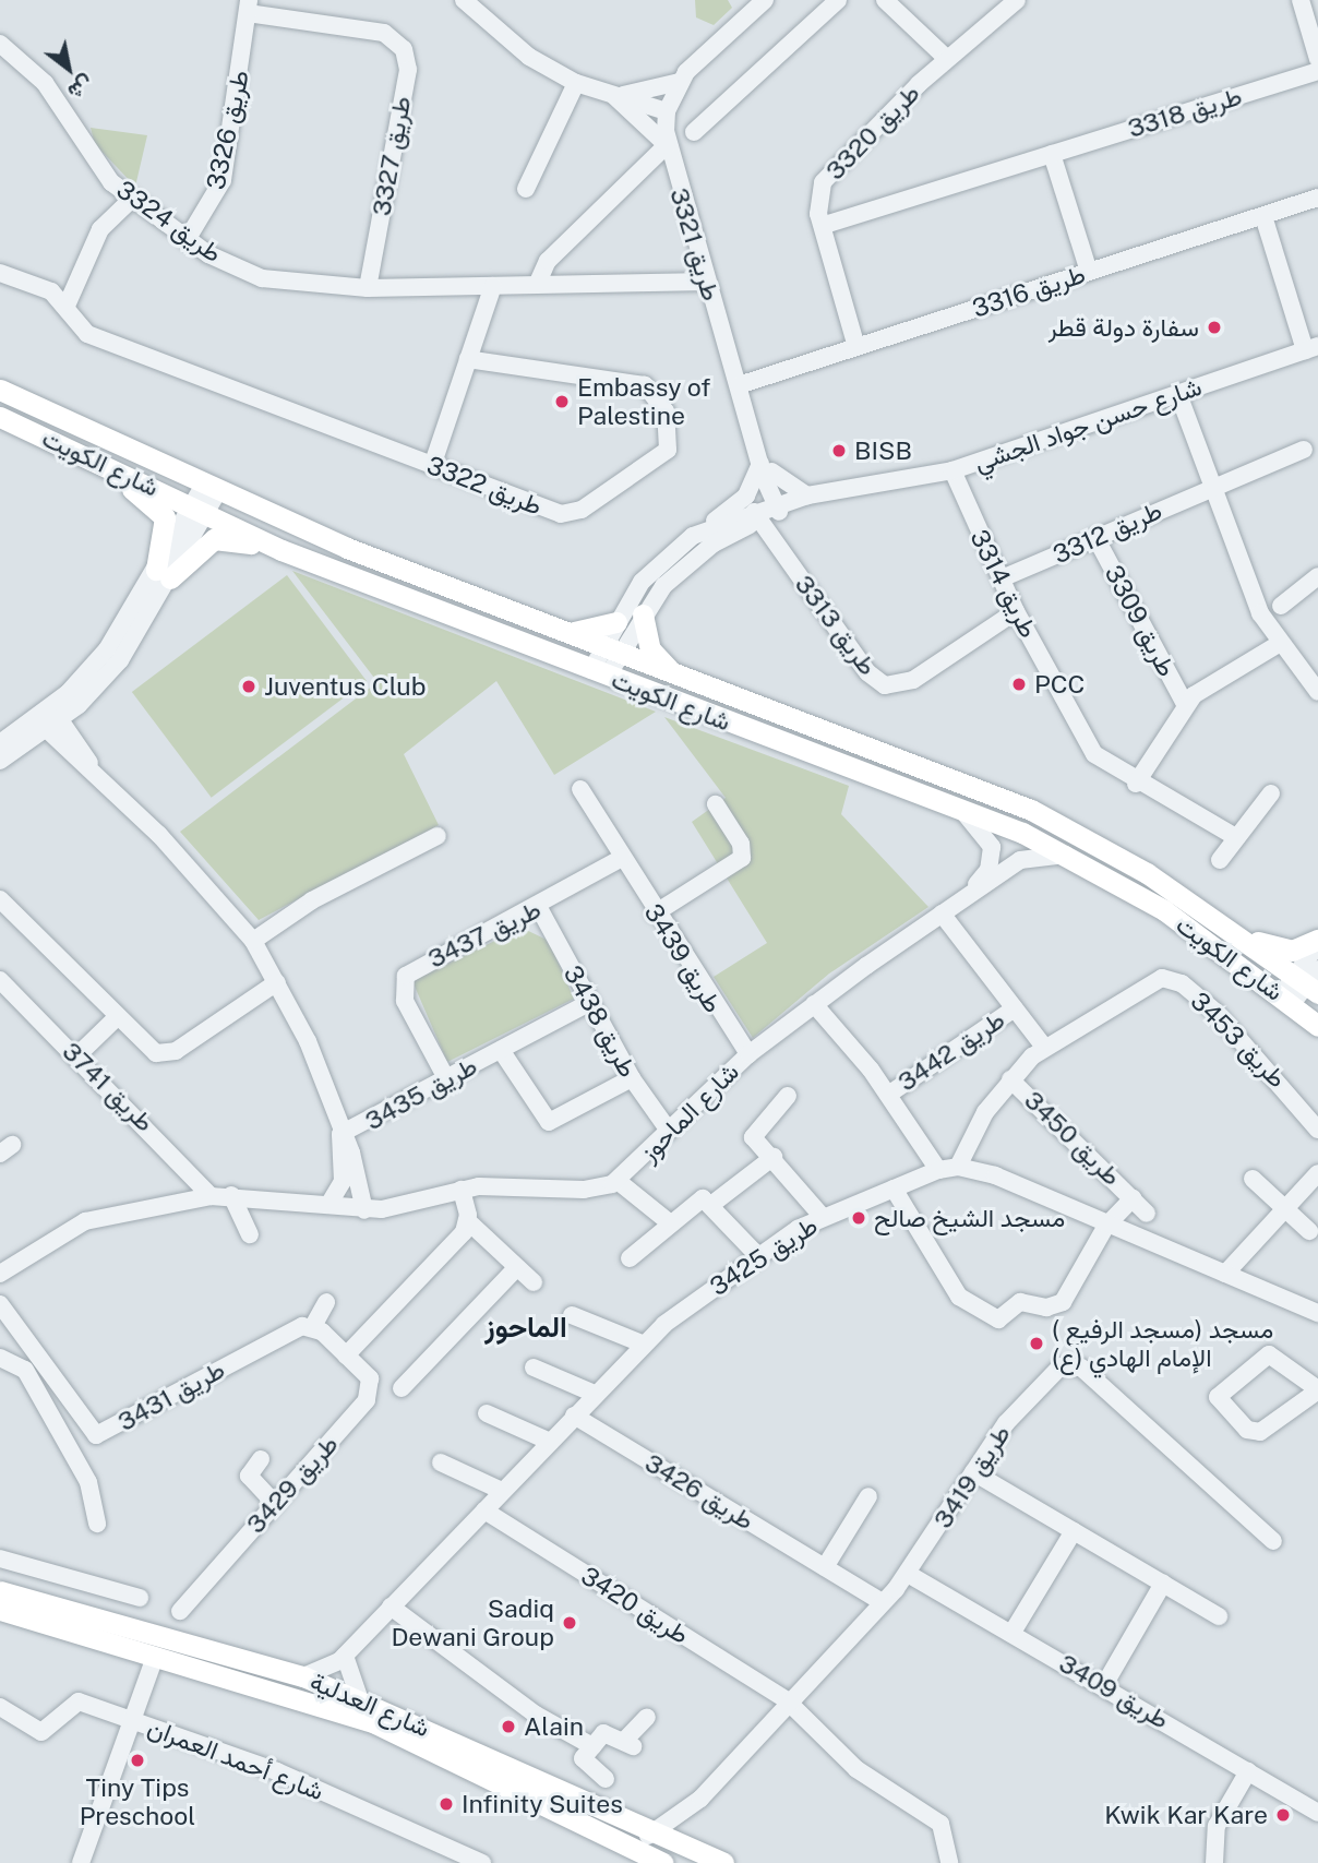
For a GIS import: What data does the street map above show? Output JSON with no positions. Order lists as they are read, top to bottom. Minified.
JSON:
{"streets":{"main road":["شارع الكويت","شارع العدلية"],"street":["طريق 3318","طريق 3326","طريق 3320","طريق 3327","طريق 3324","طريق 3321","طريق 3316","شارع حسن جواد الجشي","طريق 3322","طريق 3312","طريق 3314","طريق 3309","طريق 3313","طريق 3437","طريق 3439","طريق 3438","طريق 3453","طريق 3442","طريق 3741","طريق 3435","شارع الماحوز","طريق 3450","طريق 3425","طريق 3431","طريق 3419","طريق 3429","طريق 3426","طريق 3420","طريق 3409","شارع أحمد العمران"]},"crossings":[["طريق 3318","طريق 3320"],["طريق 3326","طريق 3327"],["طريق 3326","طريق 3324"],["طريق 3320","طريق 3316"],["طريق 3327","طريق 3324"],["طريق 3324","طريق 3321"],["طريق 3321","طريق 3316"],["طريق 3321","شارع حسن جواد الجشي"],["طريق 3316","شارع حسن جواد الجشي"],["شارع حسن جواد الجشي","شارع الكويت"],["شارع حسن جواد الجشي","طريق 3314"],["شارع حسن جواد الجشي","طريق 3313"],["شارع الكويت","شارع الماحوز"],["طريق 3312","طريق 3314"],["طريق 3312","طريق 3309"],["طريق 3314","طريق 3309"],["طريق 3314","طريق 3313"],["طريق 3437","طريق 3439"],["طريق 3437","طريق 3438"],["طريق 3437","طريق 3435"],["طريق 3439","شارع الماحوز"],["طريق 3438","طريق 3435"],["طريق 3438","شارع الماحوز"],["طريق 3442","شارع الماحوز"],["طريق 3442","طريق 3425"],["طريق 3450","طريق 3425"],["طريق 3425","طريق 3426"],["طريق 3425","طريق 3420"],["طريق 3425","شارع العدلية"],["طريق 3419","طريق 3426"],["طريق 3419","طريق 3420"],["طريق 3419","طريق 3409"],["طريق 3419","شارع العدلية"]],"districts":["الماحوز"],"places":["سفارة دولة قطر","Embassy of Palestine","BISB","PCC","Juventus Club","مسجد الشيخ صالح","( مسجد الرفيع) مسجد الإمام الهادي (ع)","Sadiq Dewani Group","Alain","Tiny Tips Preschool","Infinity Suites","Kwik Kar Kare"],"north":"bottom right"}
